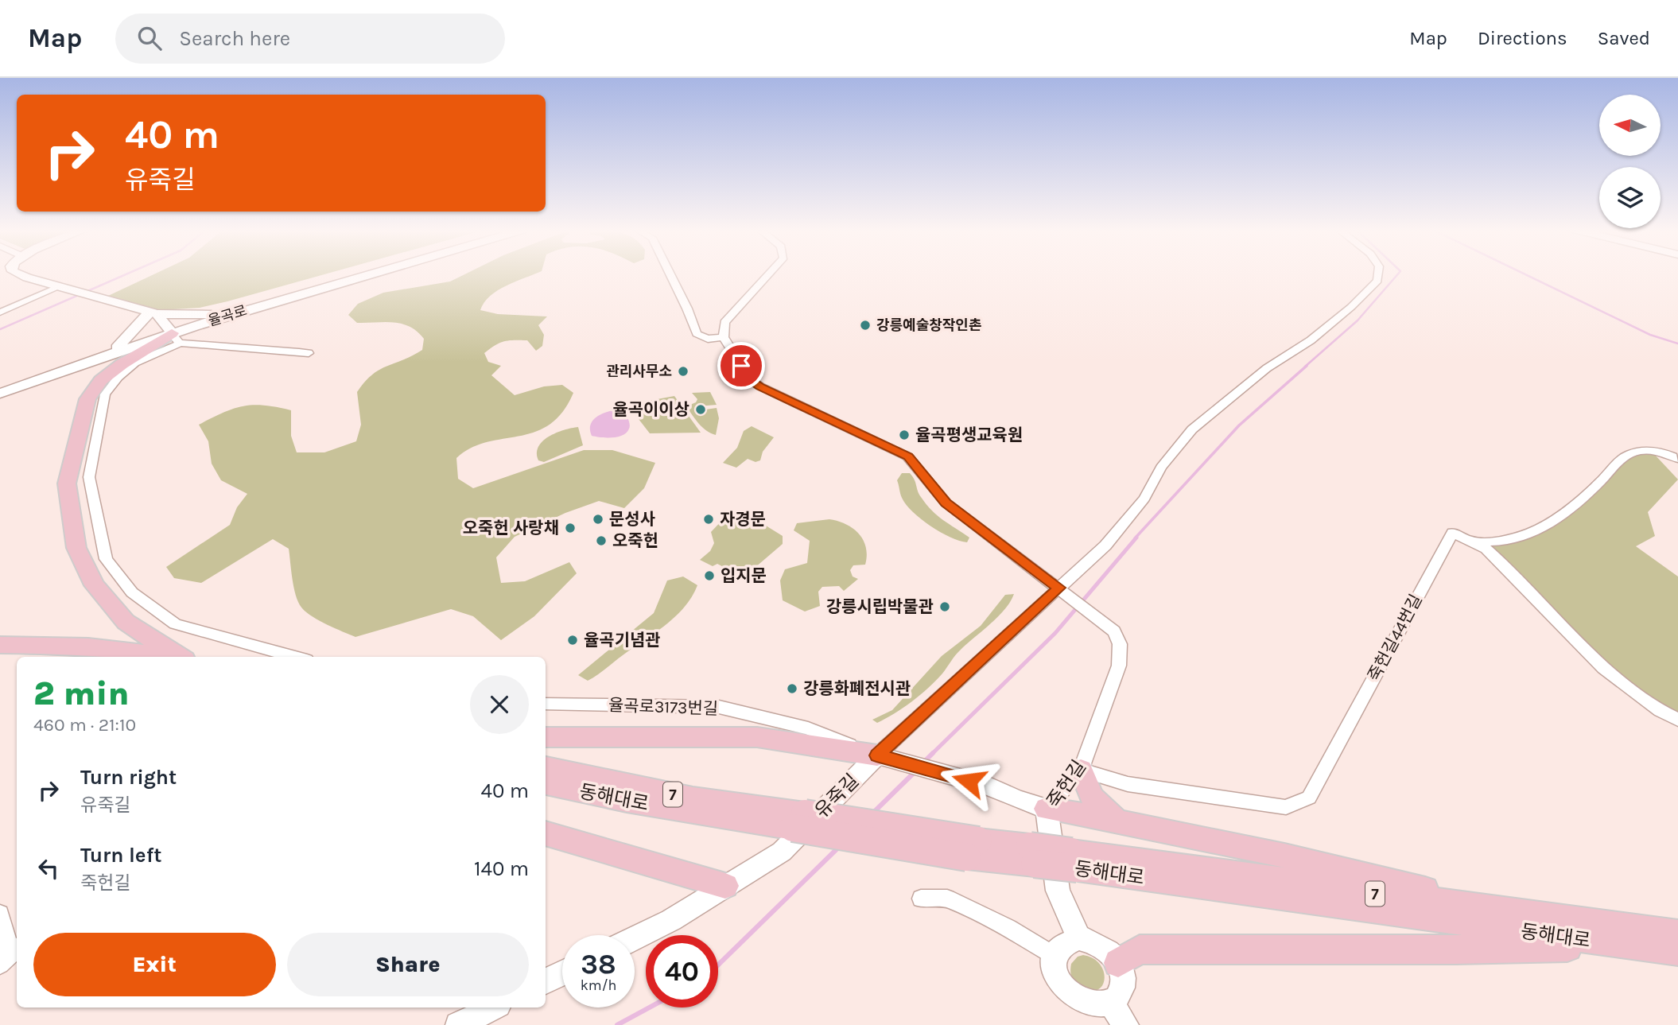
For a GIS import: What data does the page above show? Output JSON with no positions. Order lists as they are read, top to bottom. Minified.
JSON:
{"streets":{"main road":["7","동해대로"],"street":["율곡로","죽헌길44번길","율곡로3173번길","죽헌길","유죽길"]},"crossings":[["죽헌길44번길","죽헌길"],["율곡로3173번길","유죽길"],["죽헌길","유죽길"]],"places":["강릉예술창작인촌","관리사무소","율곡이이상","율곡평생교육원","문성사","자경문","오죽헌 사랑채","오죽헌","입지문","강릉시립박물관","율곡기념관","강릉화폐전시관"],"north":"left","page":{"header":"Map","search":"Search here","nav":["Map","Directions","Saved"],"turn":["40 m","유죽길"],"heading":["2 min","460 m · 21:10"],"list":[{"name":"Turn right","note":"유죽길","value":"40 m"},{"name":"Turn left","note":"죽헌길","value":"140 m"}],"buttons":["Exit","Share"],"speed":"38 km/h","limit":"40"}}
